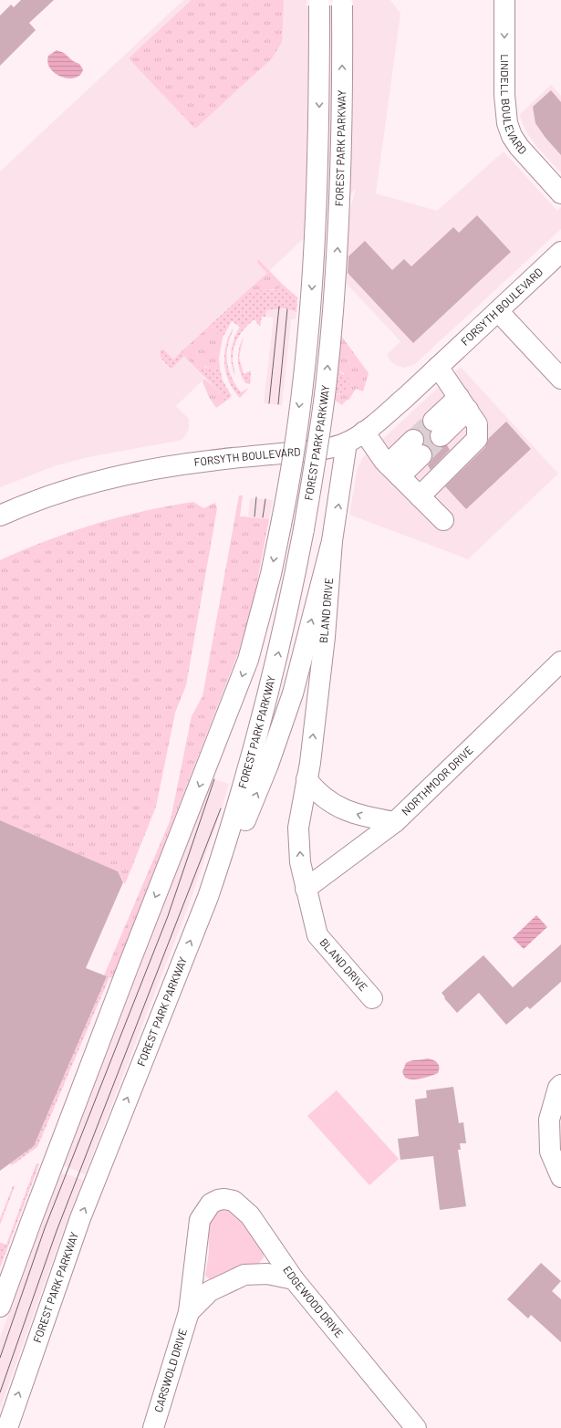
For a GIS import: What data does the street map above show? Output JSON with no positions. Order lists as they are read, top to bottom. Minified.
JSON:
{"streets":{"main road":["LINDELL BOULEVARD","FOREST PARK PARKWAY","FORSYTH BOULEVARD","BLAND DRIVE","NORTHMOOR DRIVE","EDGEWOOD DRIVE","CARSWOLD DRIVE"]},"crossings":[["FORSYTH BOULEVARD","BLAND DRIVE"],["BLAND DRIVE","NORTHMOOR DRIVE"],["EDGEWOOD DRIVE","CARSWOLD DRIVE"]],"one_way":["LINDELL BOULEVARD"]}
